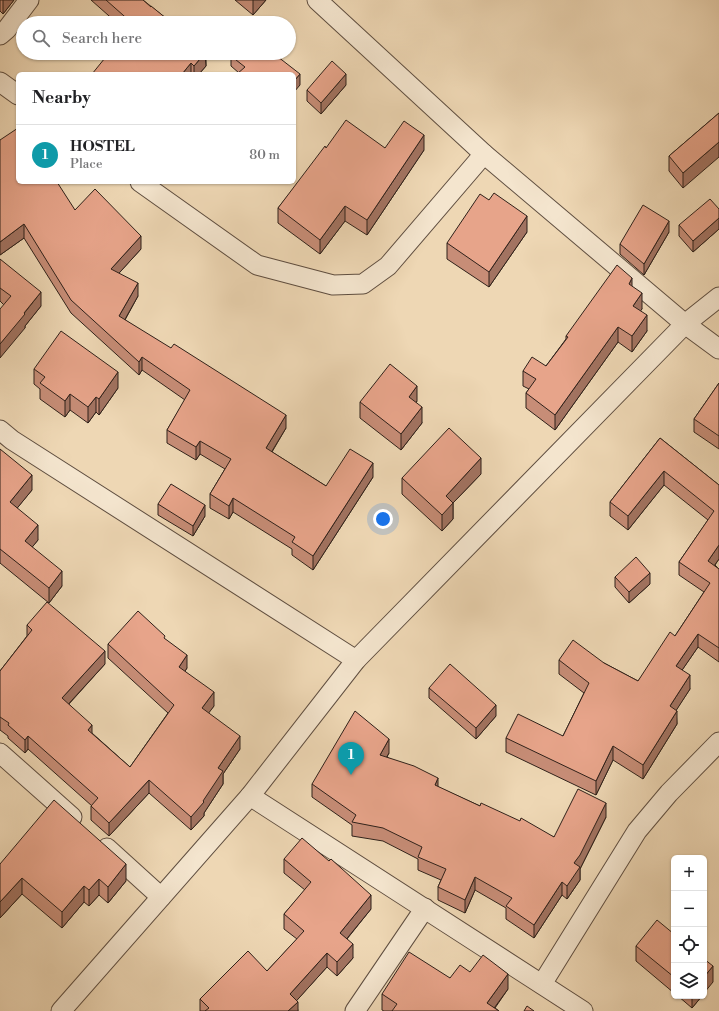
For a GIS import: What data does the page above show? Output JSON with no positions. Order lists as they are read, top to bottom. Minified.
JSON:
{"page":{"search":"Search here","heading":"Nearby","list":[{"mark":"1","name":"HOSTEL","note":"Place","value":"80 m"}],"pins":"1","map_buttons":["+","−"]}}
